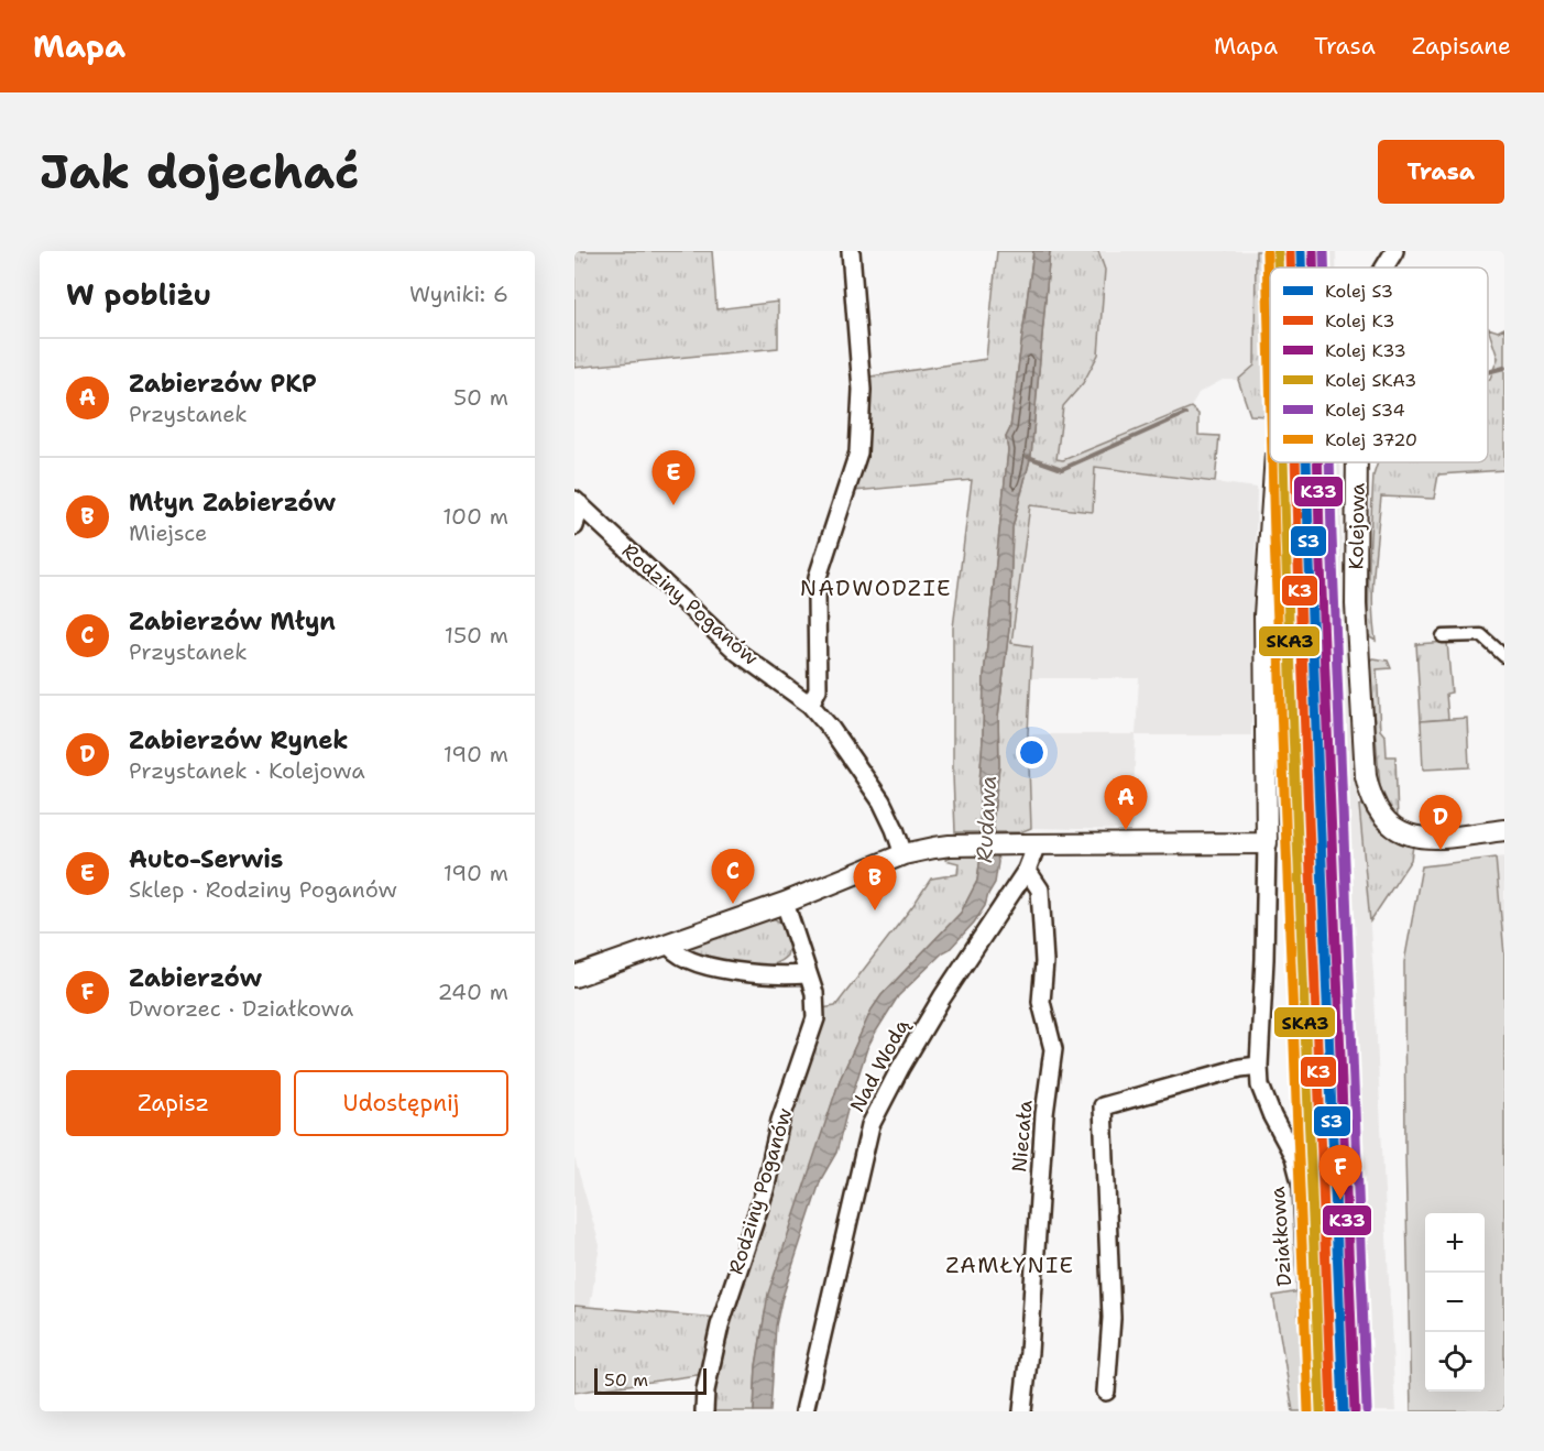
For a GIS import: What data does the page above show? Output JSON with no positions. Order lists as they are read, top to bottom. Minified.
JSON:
{"streets":{"street":["Kolejowa","Rodziny Poganów","Nad Wodą","Niecała","Działkowa"]},"crossings":[["Nad Wodą","Niecała"]],"districts":["NADWODZIE","ZAMŁYNIE"],"water":["Rudawa"],"lines":["rail line S3","rail line K3","rail line K33","rail line S34","rail line SKA3","rail line 3720"],"legend":["Kolej S3","Kolej K3","Kolej K33","Kolej SKA3","Kolej S34","Kolej 3720"],"scale_bar":"50 m","page":{"header":"Mapa","nav":["Mapa","Trasa","Zapisane"],"buttons":["Trasa",["Zapisz","Udostępnij"]],"title":"Jak dojechać","heading":["W pobliżu","Wyniki: 6"],"list":[{"mark":"A","name":"Zabierzów PKP","note":"Przystanek","value":"50 m"},{"mark":"B","name":"Młyn Zabierzów","note":"Miejsce","value":"100 m"},{"mark":"C","name":"Zabierzów Młyn","note":"Przystanek","value":"150 m"},{"mark":"D","name":"Zabierzów Rynek","note":"Przystanek · Kolejowa","value":"190 m"},{"mark":"E","name":"Auto-Serwis","note":"Sklep · Rodziny Poganów","value":"190 m"},{"mark":"F","name":"Zabierzów","note":"Dworzec · Działkowa","value":"240 m"}],"pins":["E","A","D","C","B","F"],"map_buttons":["+","−"],"scale":"50 m"}}
